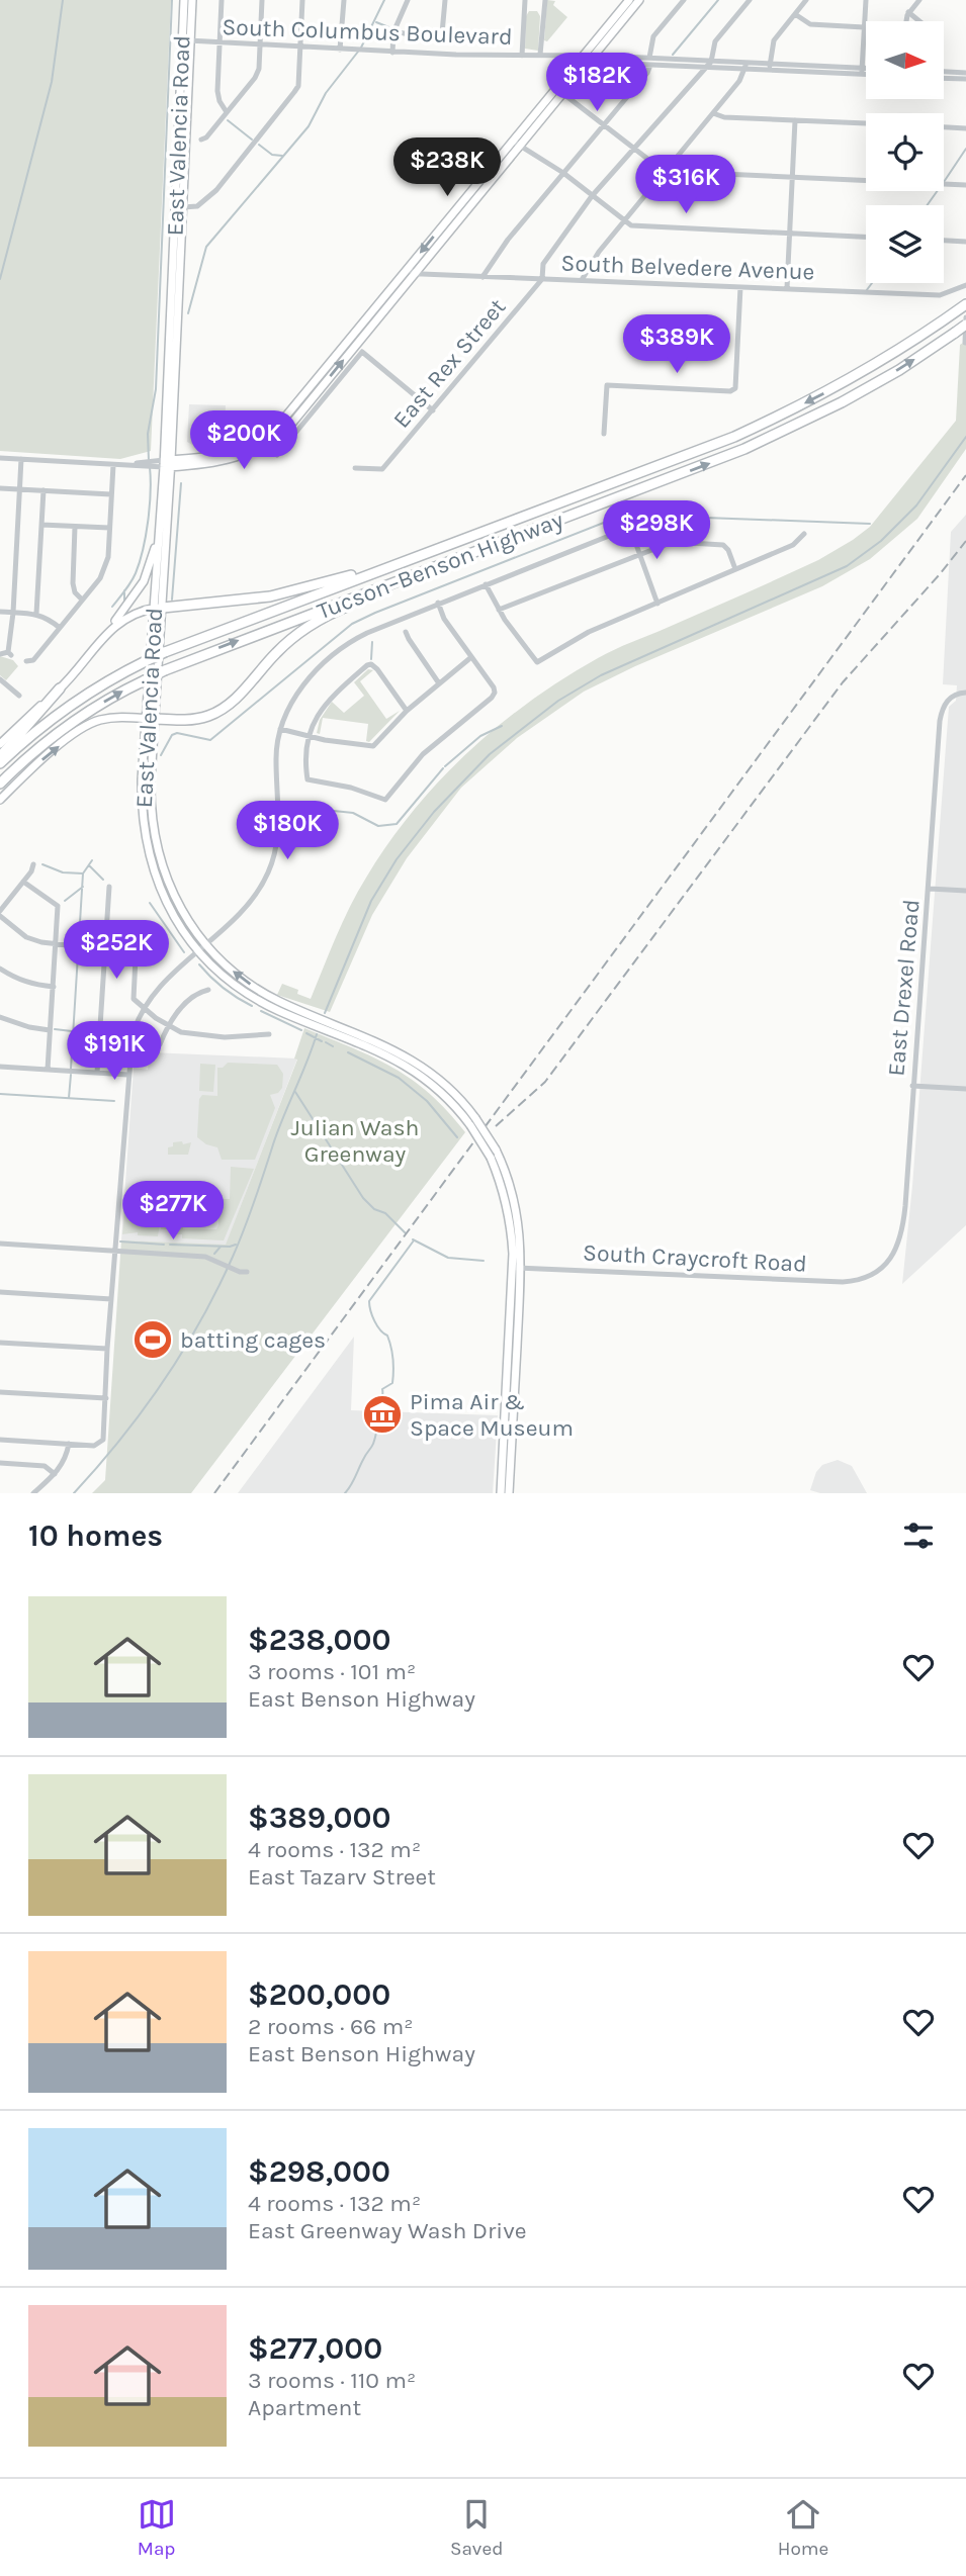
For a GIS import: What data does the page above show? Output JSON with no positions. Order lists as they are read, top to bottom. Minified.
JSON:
{"streets":{"highway":["Tucson–Benson Highway"],"main road":["East Valencia Road"],"street":["South Columbus Boulevard","South Belvedere Avenue","East Rex Street","East Drexel Road","South Craycroft Road"]},"crossings":[["South Columbus Boulevard","East Valencia Road"],["South Columbus Boulevard","East Rex Street"],["East Valencia Road","South Craycroft Road"],["South Belvedere Avenue","East Rex Street"],["East Drexel Road","South Craycroft Road"]],"parks":["Julian Wash Greenway"],"places":{"sports":["batting cages"],"museum":["Pima Air & Space Museum"]},"north":"right","page":{"price":["$182K","$238K","$316K","$389K","$200K","$298K","$180K","$252K","$191K","$277K"],"heading":"10 homes","list":[{"name":"$238,000","note":"3 rooms · 101 m² · East Benson Highway"},{"name":"$389,000","note":"4 rooms · 132 m² · East Tazarv Street"},{"name":"$200,000","note":"2 rooms · 66 m² · East Benson Highway"},{"name":"$298,000","note":"4 rooms · 132 m² · East Greenway Wash Drive"},{"name":"$277,000","note":"3 rooms · 110 m² · Apartment"}],"tabs":["Map","Saved","Home"]}}
